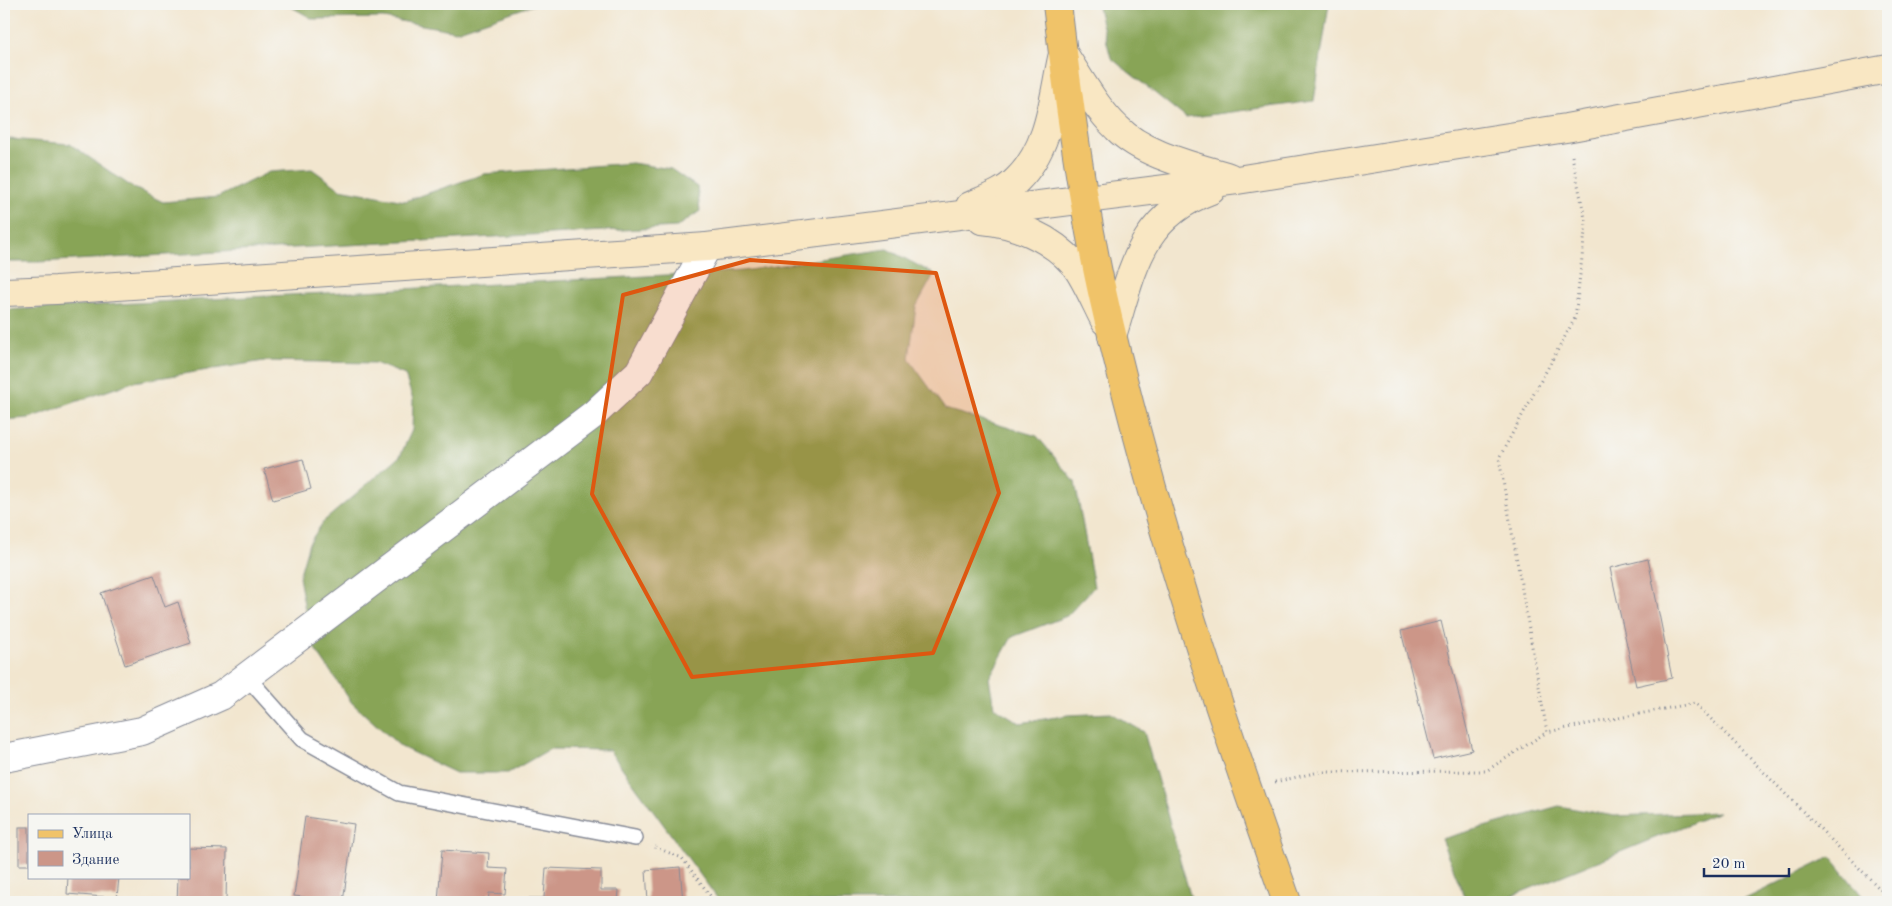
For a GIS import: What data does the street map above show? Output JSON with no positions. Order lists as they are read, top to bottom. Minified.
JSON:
{"legend":["Улица","Здание"],"scale_bar":"20 m"}
